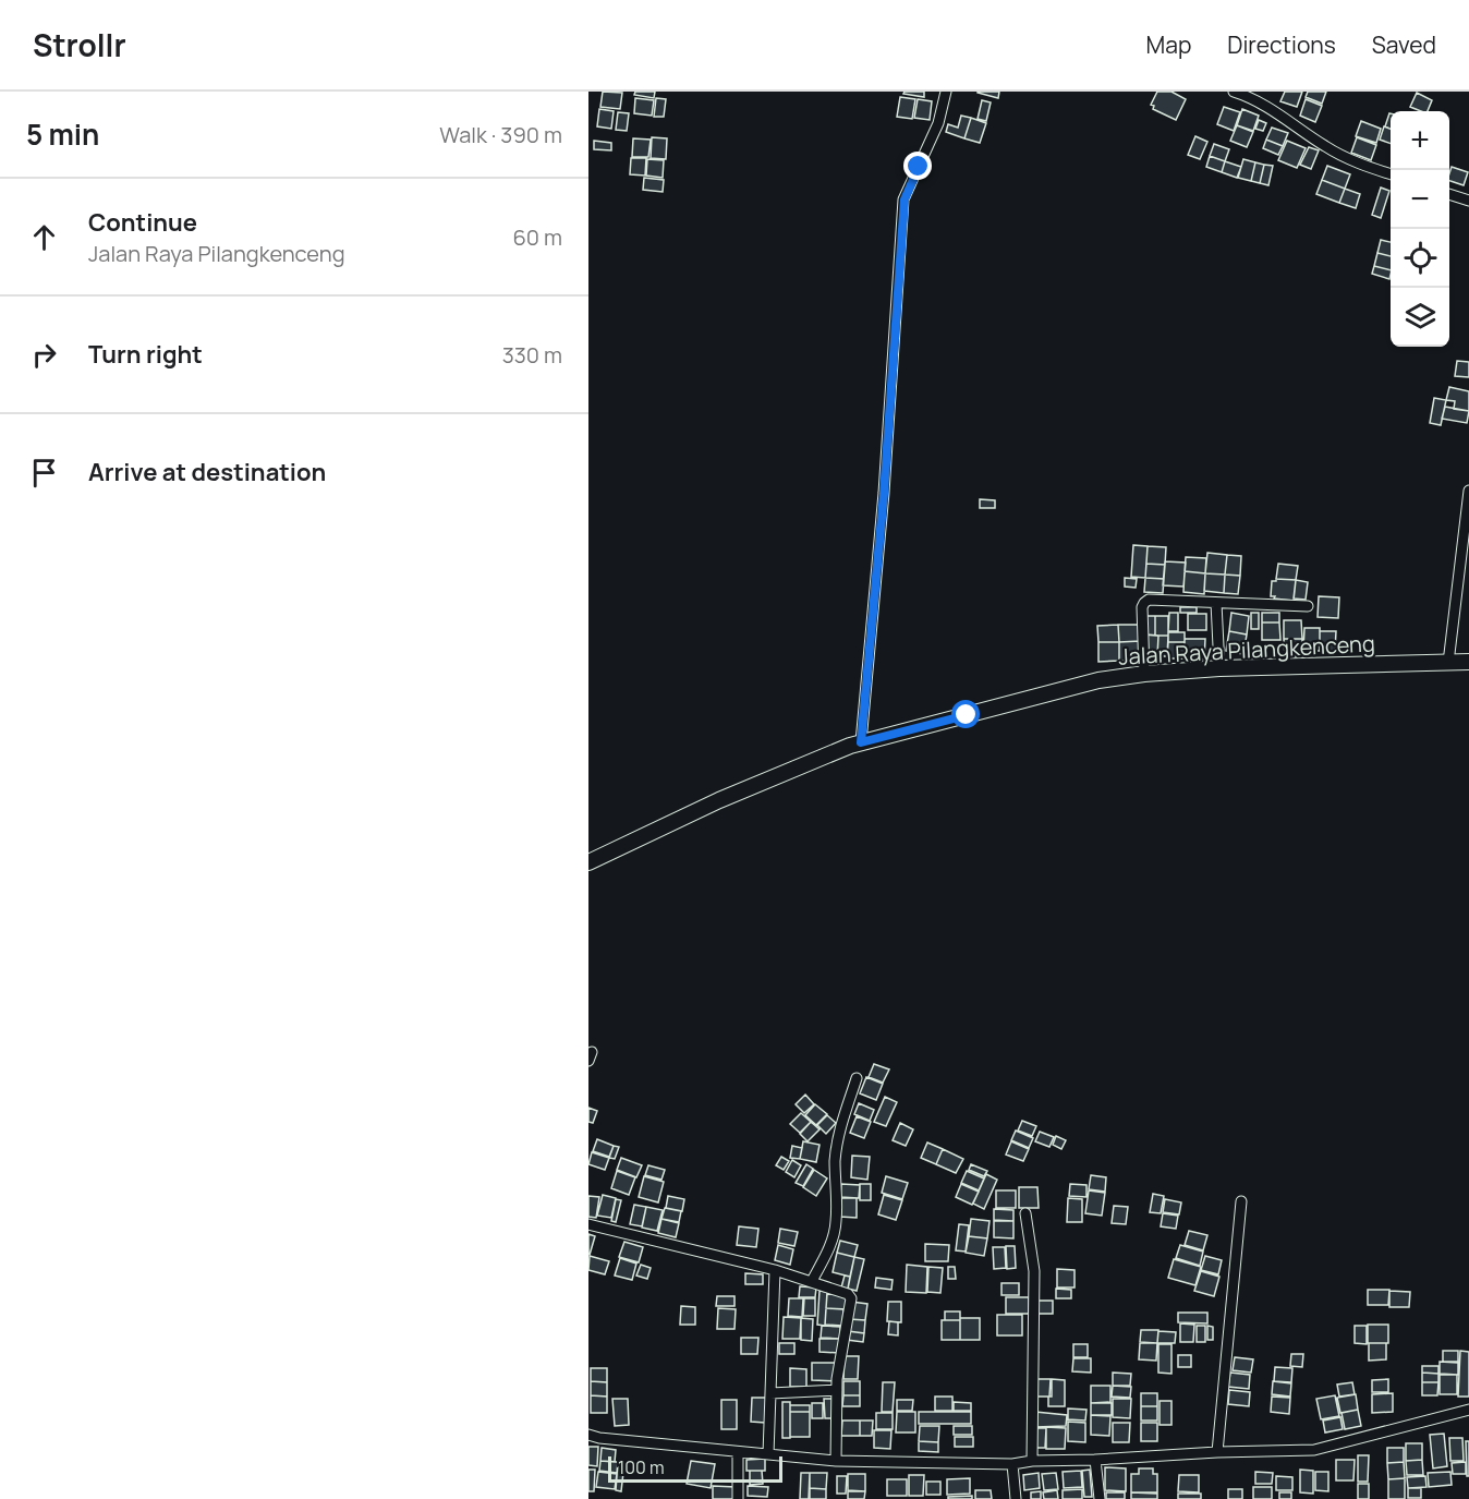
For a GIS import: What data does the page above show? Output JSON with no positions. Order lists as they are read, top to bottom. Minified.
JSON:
{"streets":{"main road":["Jalan Raya Pilangkenceng"]},"scale_bar":"100 m","page":{"header":"Strollr","nav":["Map","Directions","Saved"],"heading":["5 min","Walk · 390 m"],"map_buttons":["+","−"],"list":[["Continue","Jalan Raya Pilangkenceng","60 m"],["Turn right","330 m"],"Arrive at destination"],"scale":"100 m"}}
